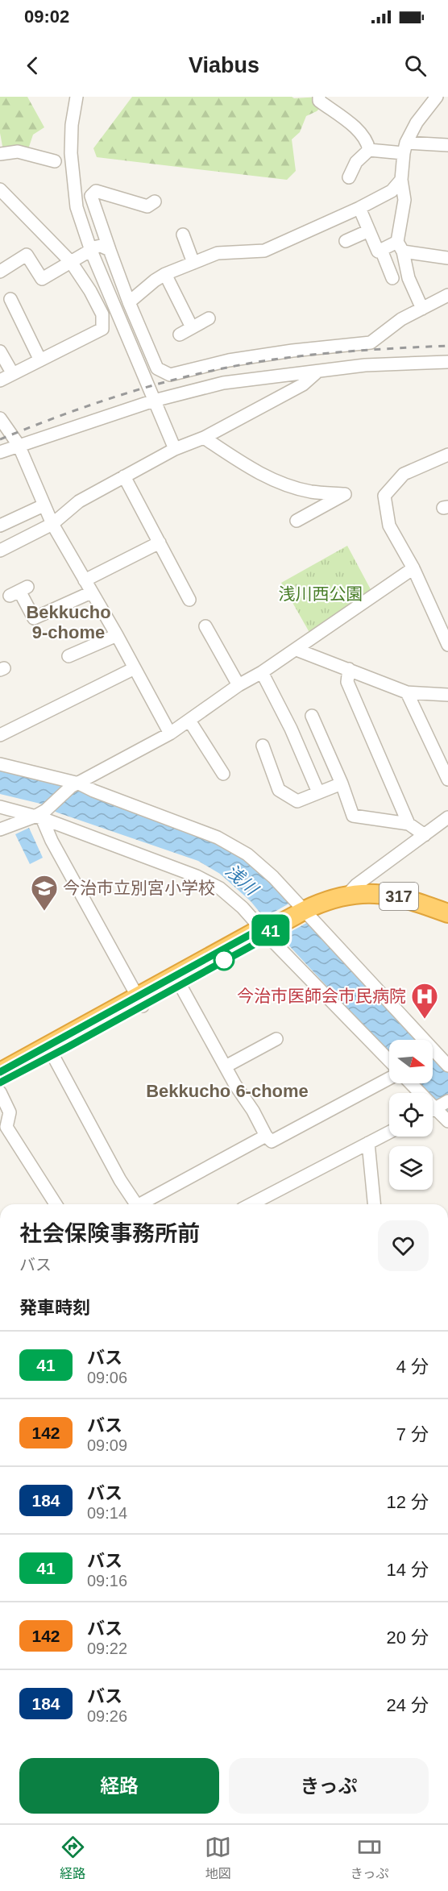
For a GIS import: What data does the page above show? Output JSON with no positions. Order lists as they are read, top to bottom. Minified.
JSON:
{"streets":{"highway":["317"]},"districts":["Bekkucho 9-chome","Bekkucho 6-chome"],"water":["浅川"],"parks":["浅川西公園"],"places":{"school or university":["今治市立別宮小学校"],"hospital":["今治市医師会市民病院"]},"lines":["bus line 41"],"north":"right","page":{"status":"09:02","header":"Viabus","on_map":"41","heading":[["社会保険事務所前","バス"],"発車時刻"],"list":[{"mark":"41","name":"バス","note":"09:06","value":"4 分"},{"mark":"142","name":"バス","note":"09:09","value":"7 分"},{"mark":"184","name":"バス","note":"09:14","value":"12 分"},{"mark":"41","name":"バス","note":"09:16","value":"14 分"},{"mark":"142","name":"バス","note":"09:22","value":"20 分"},{"mark":"184","name":"バス","note":"09:26","value":"24 分"}],"buttons":["経路","きっぷ"],"tabs":["経路","地図","きっぷ"]}}
